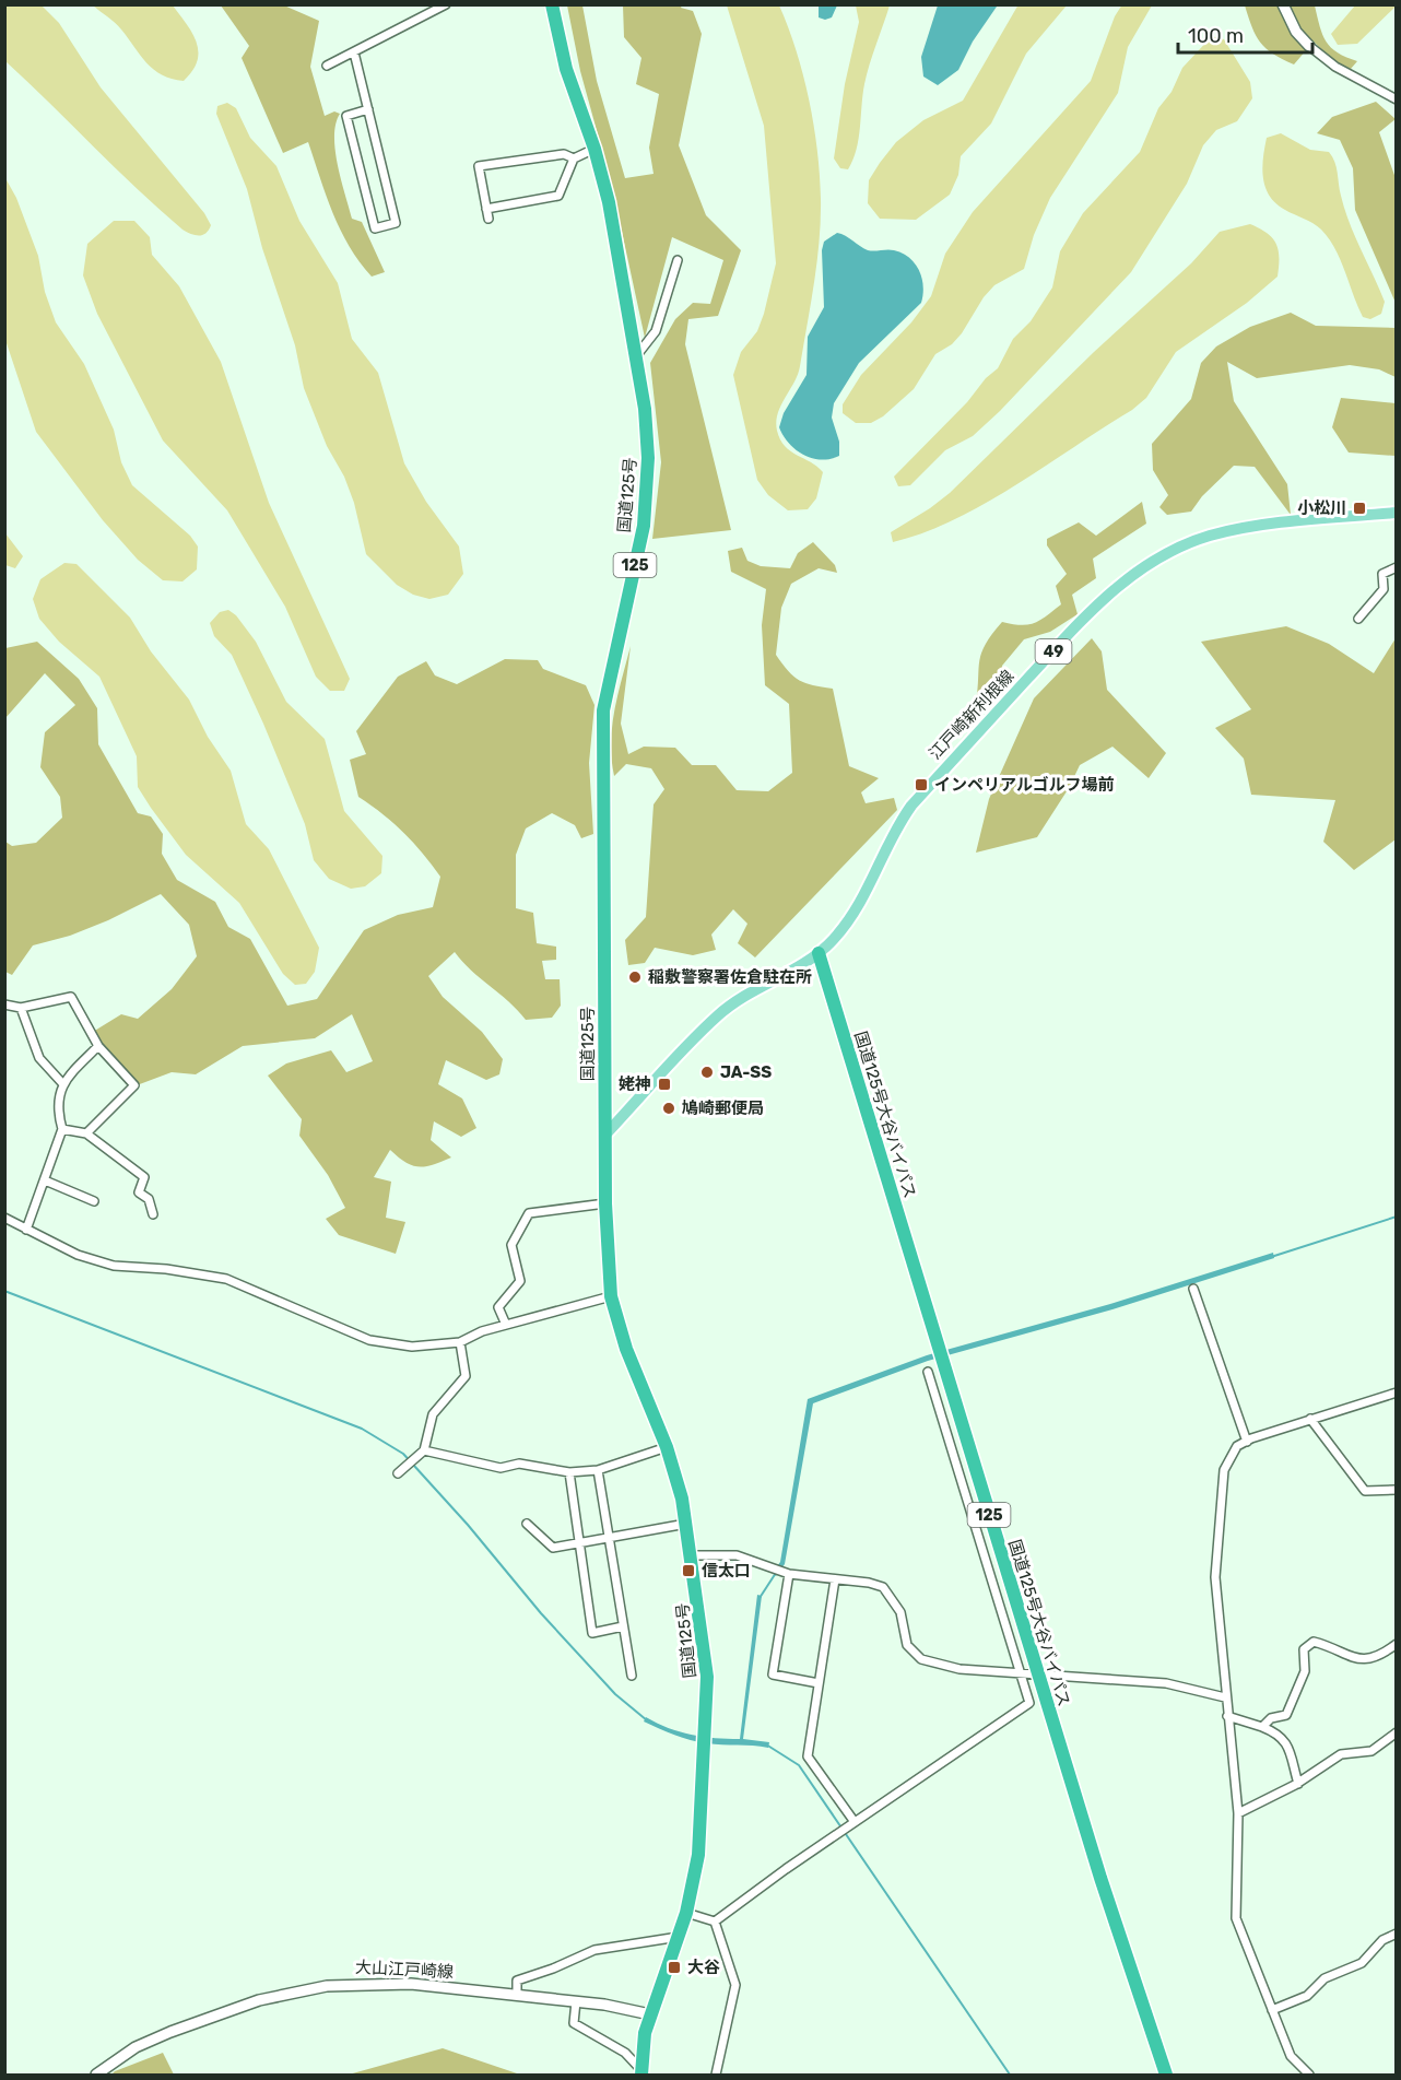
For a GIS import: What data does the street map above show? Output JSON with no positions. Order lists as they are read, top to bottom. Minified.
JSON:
{"streets":{"highway":["国道125号","125","国道125号大谷バイパス"],"main road":["49","江戸崎新利根線","大山江戸崎線"]},"crossings":[["国道125号","江戸崎新利根線"],["国道125号","大山江戸崎線"],["江戸崎新利根線","国道125号大谷バイパス"]],"places":{"transit":["小松川","インペリアルゴルフ場前","姥神","信太口","大谷"],"other":["稲敷警察署佐倉駐在所","JA-SS","鳩崎郵便局"]},"scale_bar":"100 m"}
